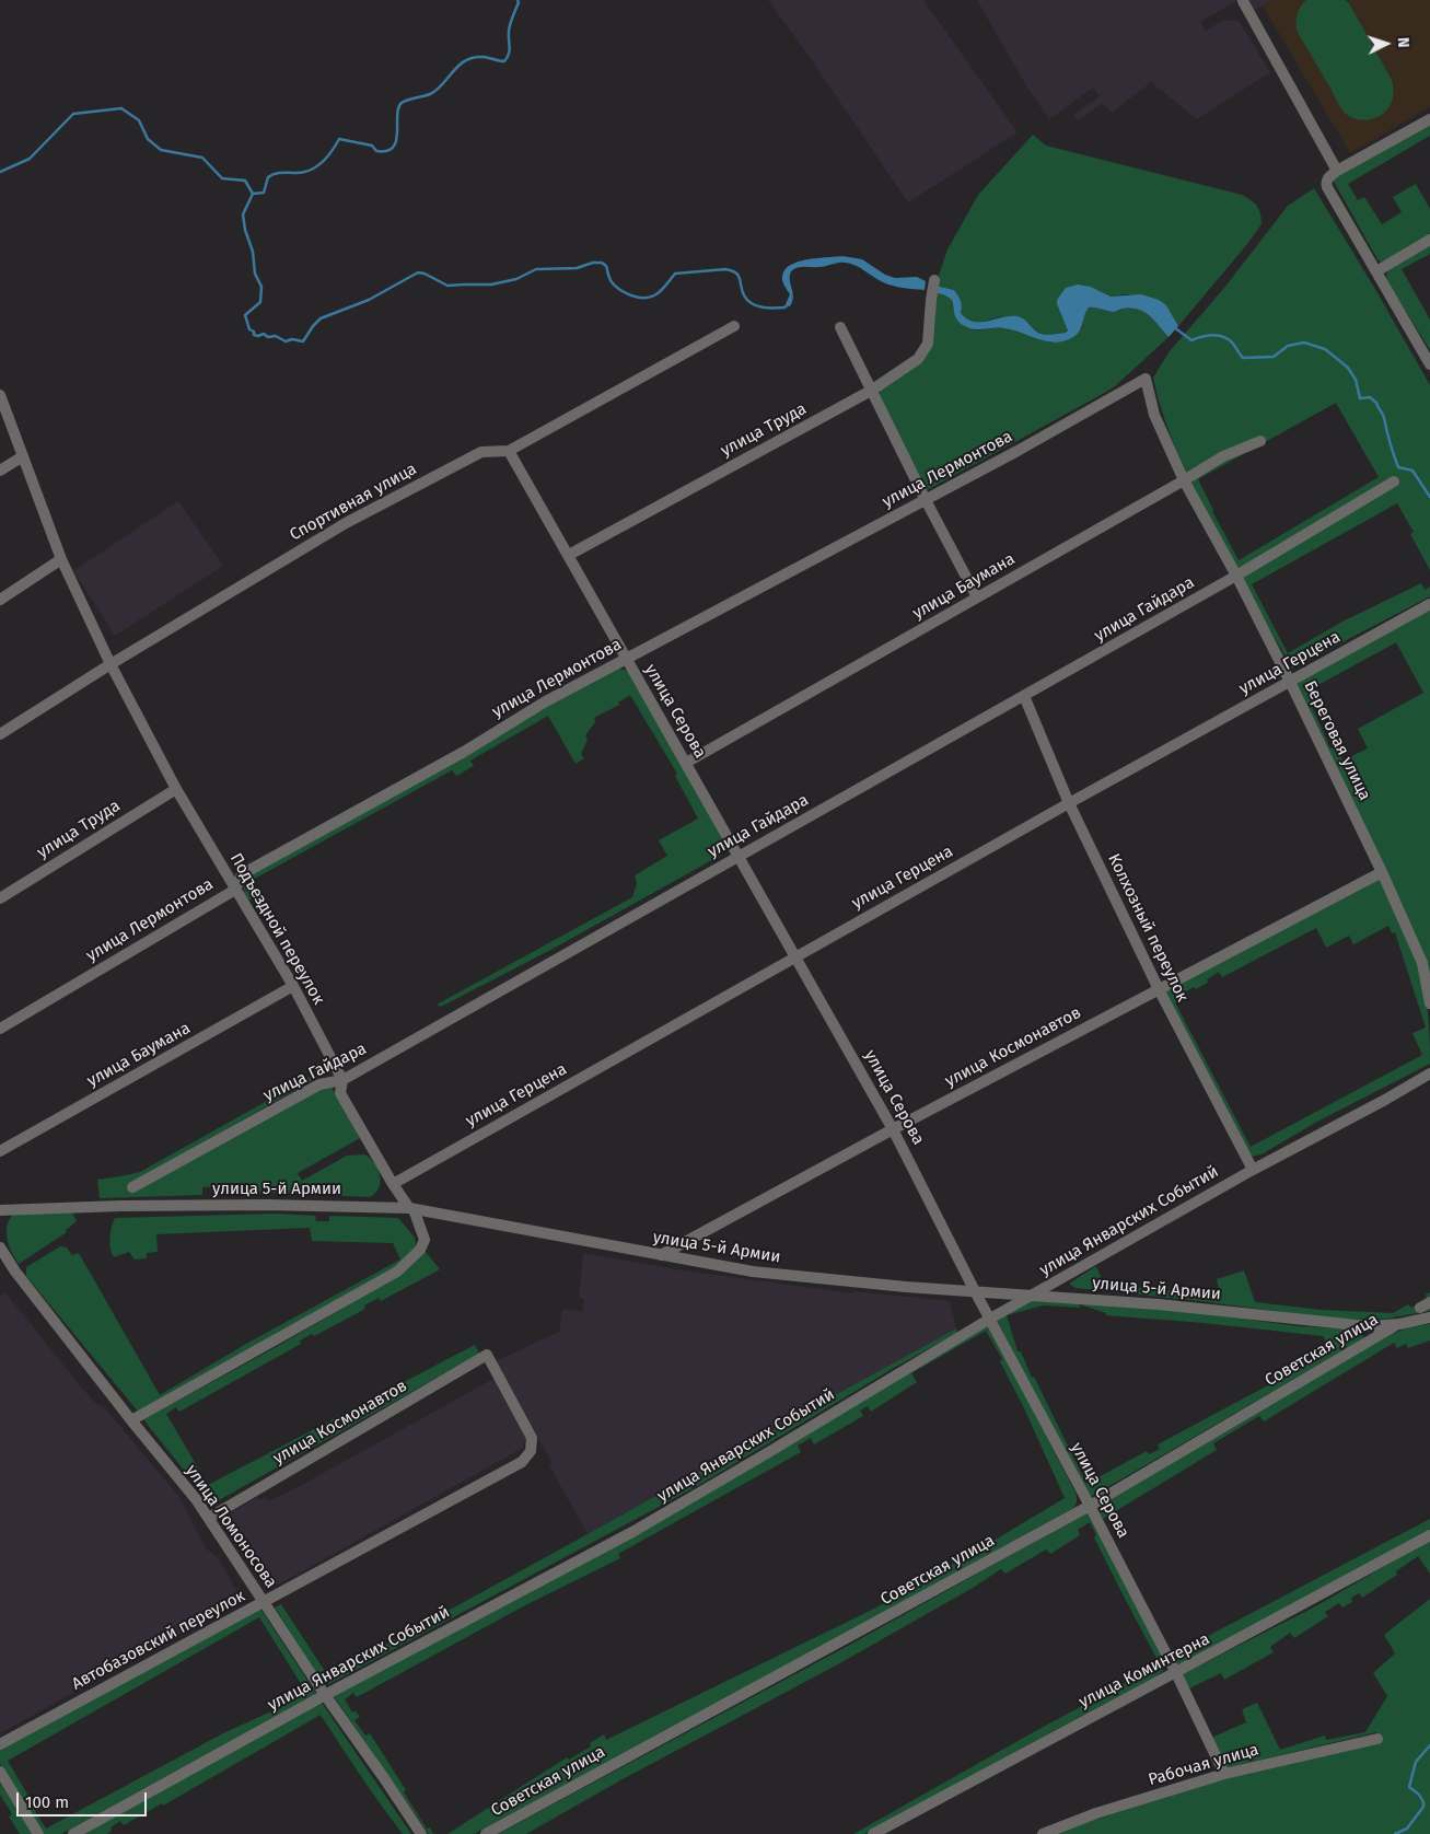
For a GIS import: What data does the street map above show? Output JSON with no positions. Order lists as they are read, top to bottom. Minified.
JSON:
{"streets":{"street":["улица Труда","улица Лермонтова","Спортивная улица","улица Баумана","улица Гайдара","улица Герцена","улица Серова","Береговая улица","Колхозный переулок","Подъездной переулок","улица Космонавтов","улица 5-й Армии","улица Январских Событий","Советская улица","улица Ломоносова","Автобазовский переулок","улица Коминтерна","Рабочая улица"]},"crossings":[["улица Труда","улица Серова"],["улица Труда","Подъездной переулок"],["улица Лермонтова","улица Серова"],["улица Лермонтова","Береговая улица"],["улица Лермонтова","Подъездной переулок"],["Спортивная улица","улица Серова"],["Спортивная улица","Подъездной переулок"],["улица Баумана","улица Серова"],["улица Баумана","Береговая улица"],["улица Баумана","Подъездной переулок"],["улица Гайдара","улица Серова"],["улица Гайдара","Береговая улица"],["улица Гайдара","Колхозный переулок"],["улица Гайдара","Подъездной переулок"],["улица Герцена","улица Серова"],["улица Герцена","Береговая улица"],["улица Герцена","Колхозный переулок"],["улица Герцена","Подъездной переулок"],["улица Серова","улица Космонавтов"],["улица Серова","улица 5-й Армии"],["улица Серова","улица Январских Событий"],["улица Серова","Советская улица"],["улица Серова","улица Коминтерна"],["улица Серова","Рабочая улица"],["Береговая улица","улица Космонавтов"],["Колхозный переулок","улица Космонавтов"],["Колхозный переулок","улица Январских Событий"],["Подъездной переулок","улица 5-й Армии"],["улица Космонавтов","улица 5-й Армии"],["улица Космонавтов","улица Ломоносова"],["улица Космонавтов","Автобазовский переулок"],["улица 5-й Армии","улица Январских Событий"],["улица 5-й Армии","Советская улица"],["улица Январских Событий","улица Ломоносова"],["улица Ломоносова","Автобазовский переулок"]],"scale_bar":"100 m","north":"right"}
